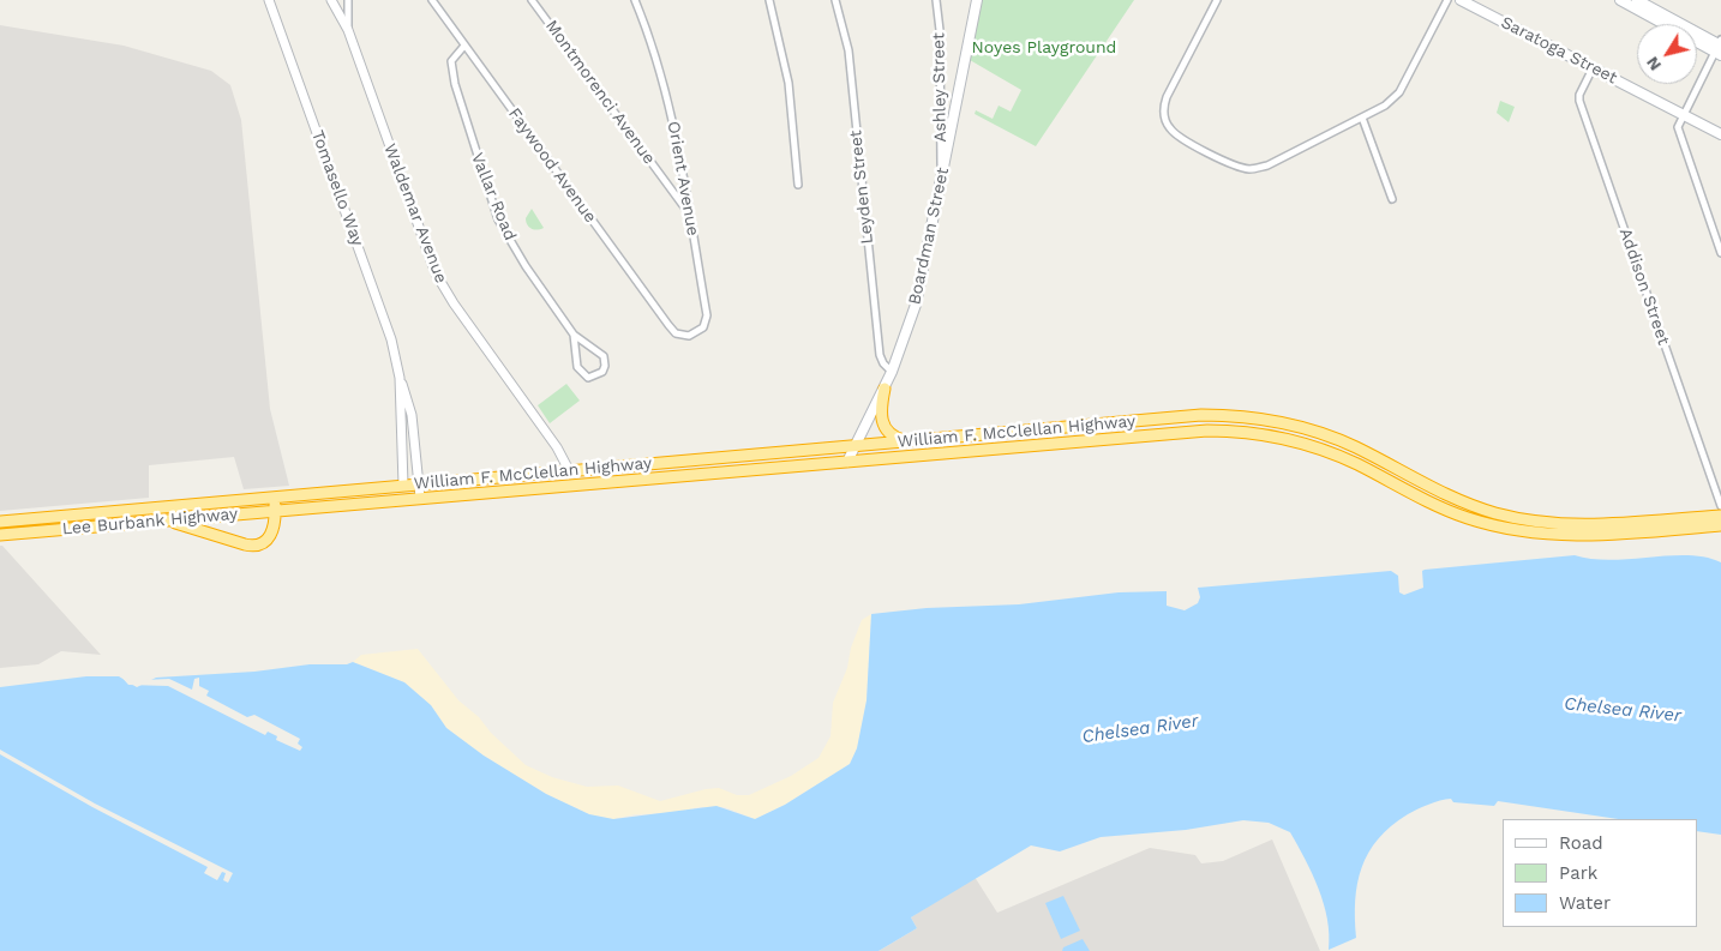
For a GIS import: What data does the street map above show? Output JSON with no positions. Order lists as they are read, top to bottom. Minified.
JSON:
{"streets":{"highway":["William F. McClellan Highway","Lee Burbank Highway"],"main road":["Saratoga Street","Boardman Street"],"street":["Ashley Street","Montmorenci Avenue","Faywood Avenue","Orient Avenue","Leyden Street","Tomasello Way","Vallar Road","Waldemar Avenue","Addison Street"]},"crossings":[["Saratoga Street","Addison Street"],["Ashley Street","Boardman Street"],["Montmorenci Avenue","Orient Avenue"],["Faywood Avenue","Orient Avenue"],["Faywood Avenue","Vallar Road"],["Leyden Street","Boardman Street"],["Tomasello Way","William F. McClellan Highway"],["Waldemar Avenue","William F. McClellan Highway"],["Boardman Street","William F. McClellan Highway"],["William F. McClellan Highway","Lee Burbank Highway"]],"water":["Chelsea River"],"parks":["Noyes Playground"],"legend":["Road","Park","Water"],"north":"bottom left"}
